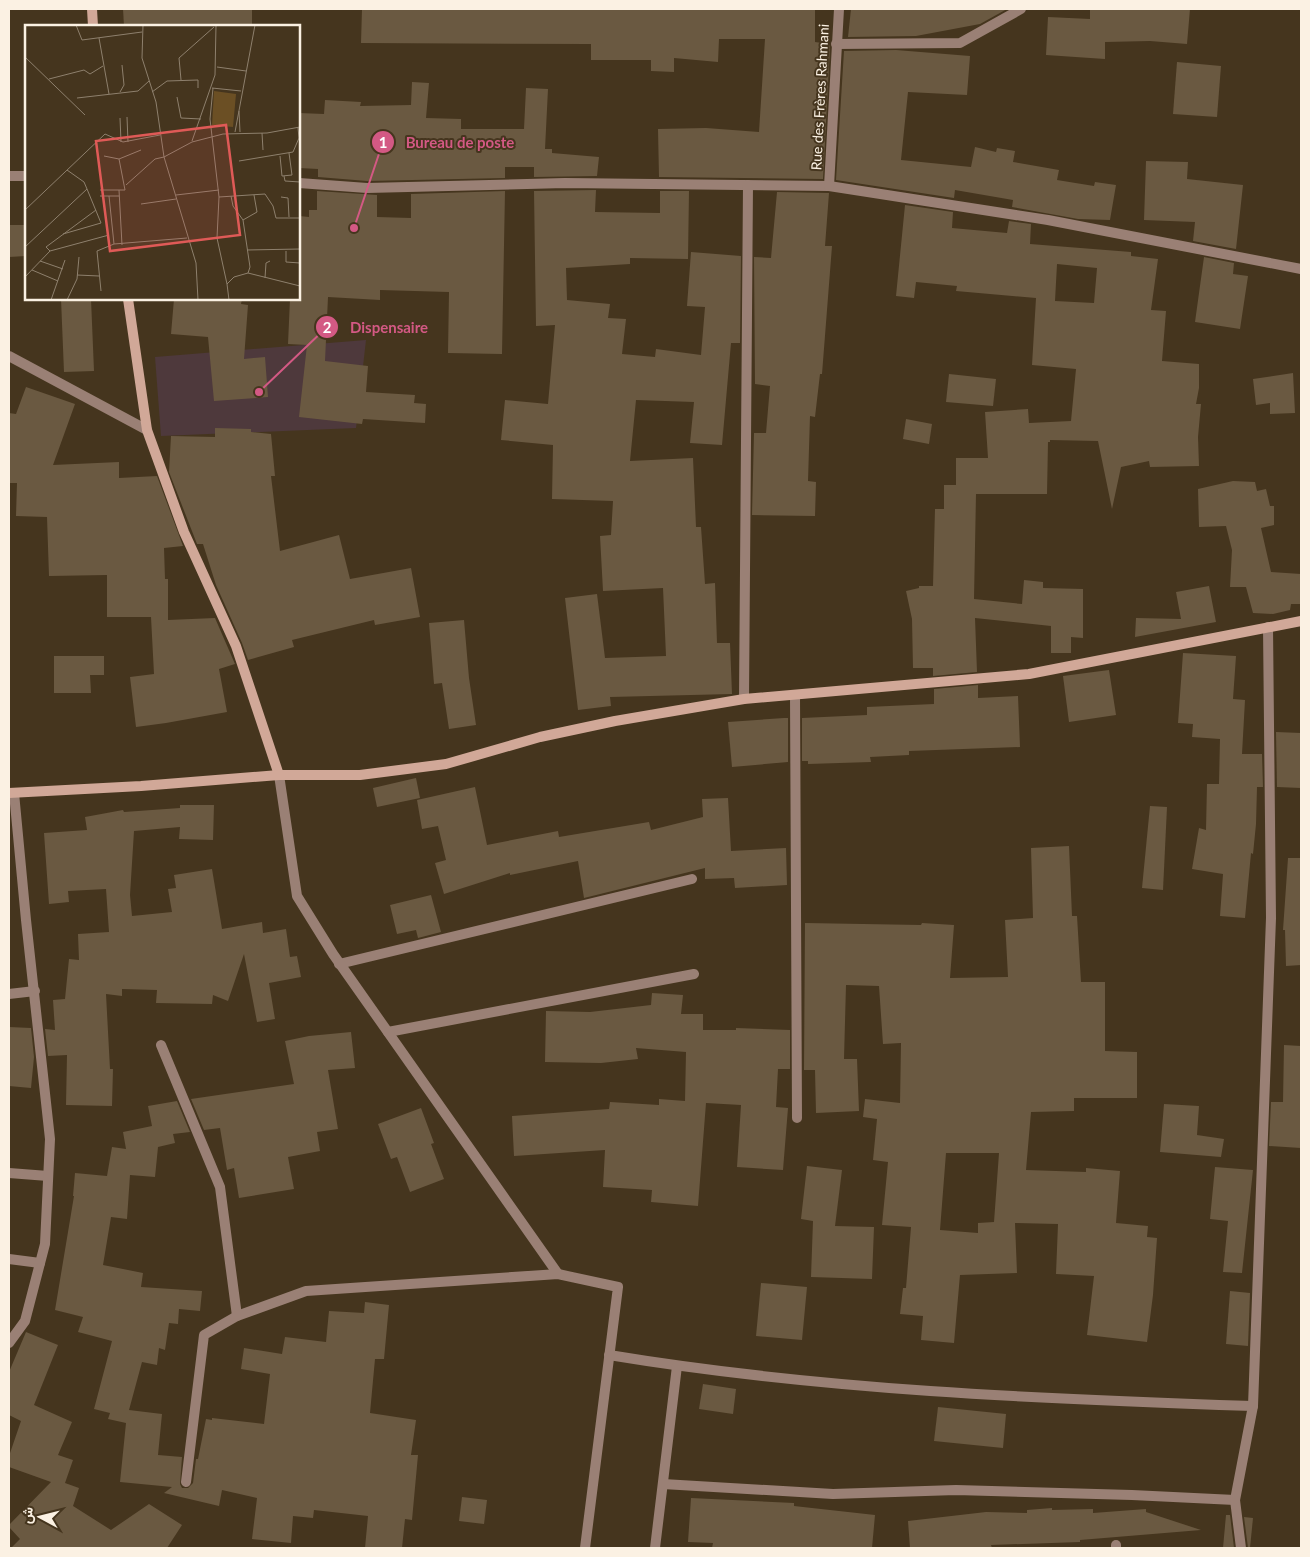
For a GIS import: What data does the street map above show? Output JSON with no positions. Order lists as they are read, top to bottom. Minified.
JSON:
{"streets":{"street":["Rue des Frères Rahmani"]},"places":["Bureau de poste","Dispensaire"],"north":"left"}
